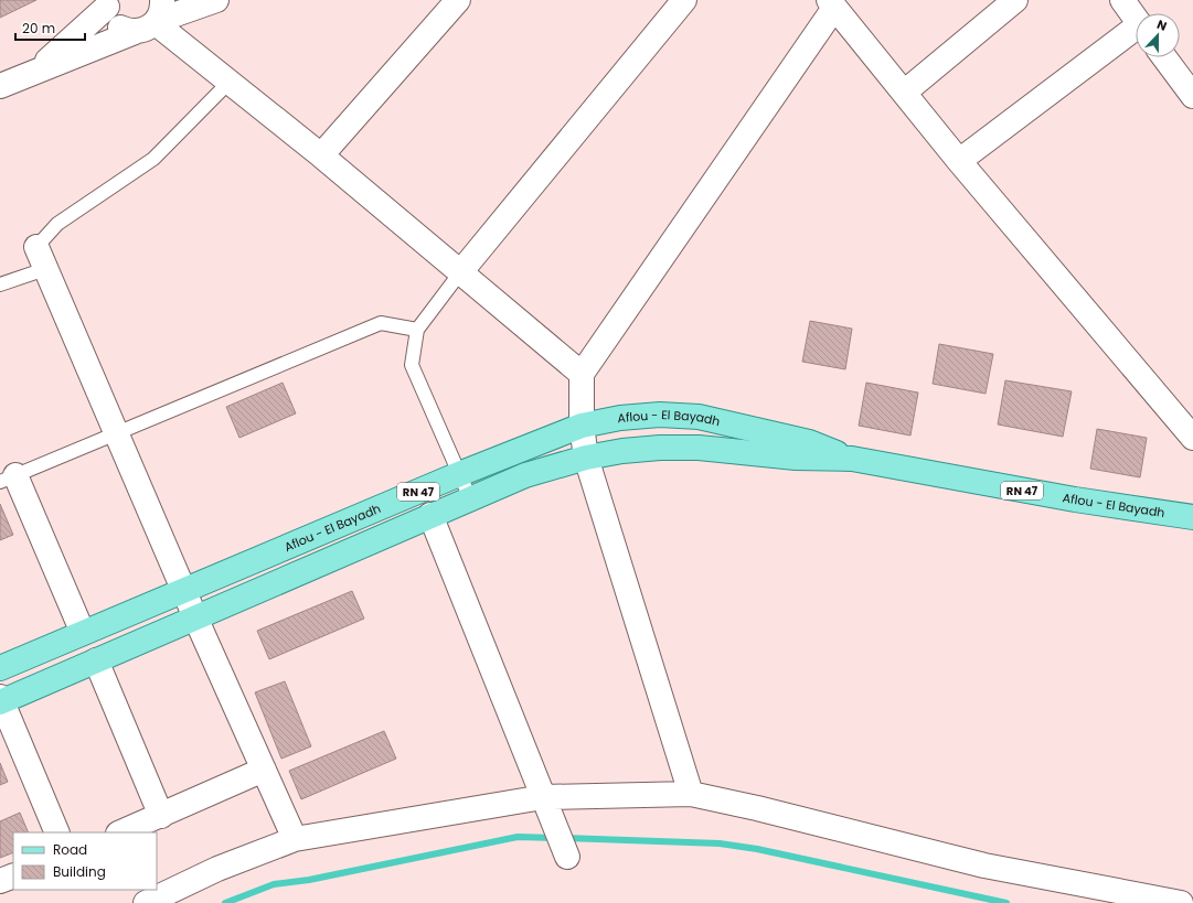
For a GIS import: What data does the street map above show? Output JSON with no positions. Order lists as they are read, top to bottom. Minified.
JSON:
{"streets":{"main road":["Aflou - El Bayadh","RN 47"]},"legend":["Road","Building"],"scale_bar":"20 m","north":"top"}
